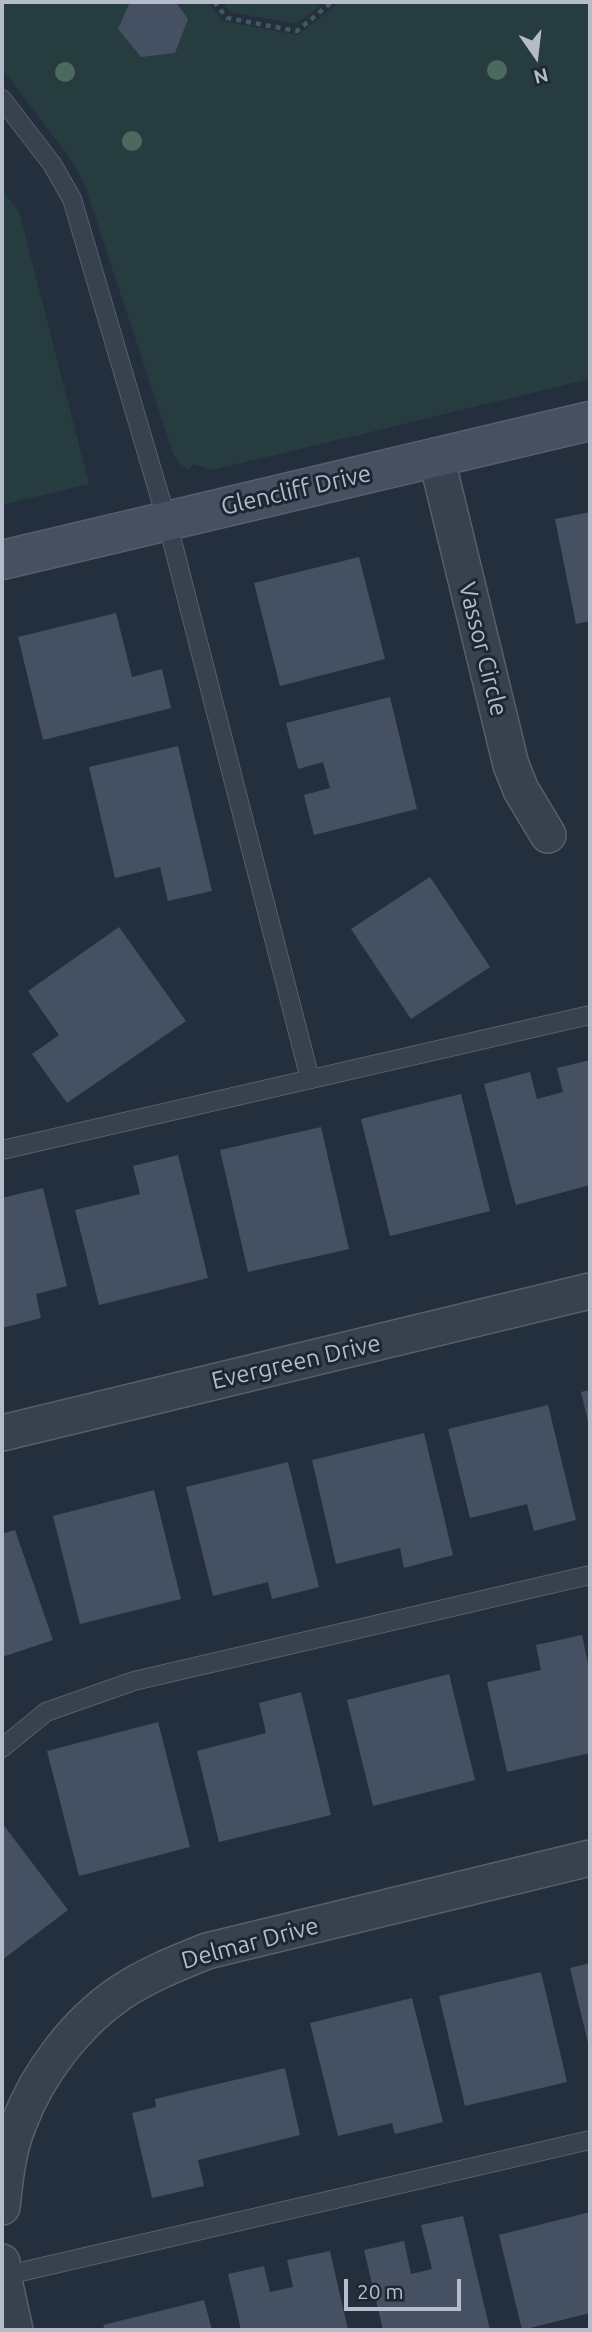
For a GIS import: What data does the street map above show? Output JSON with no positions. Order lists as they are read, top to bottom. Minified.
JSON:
{"streets":{"street":["Glencliff Drive","Vassor Circle","Evergreen Drive","Delmar Drive"]},"crossings":[["Glencliff Drive","Vassor Circle"]],"scale_bar":"20 m","north":"bottom"}
